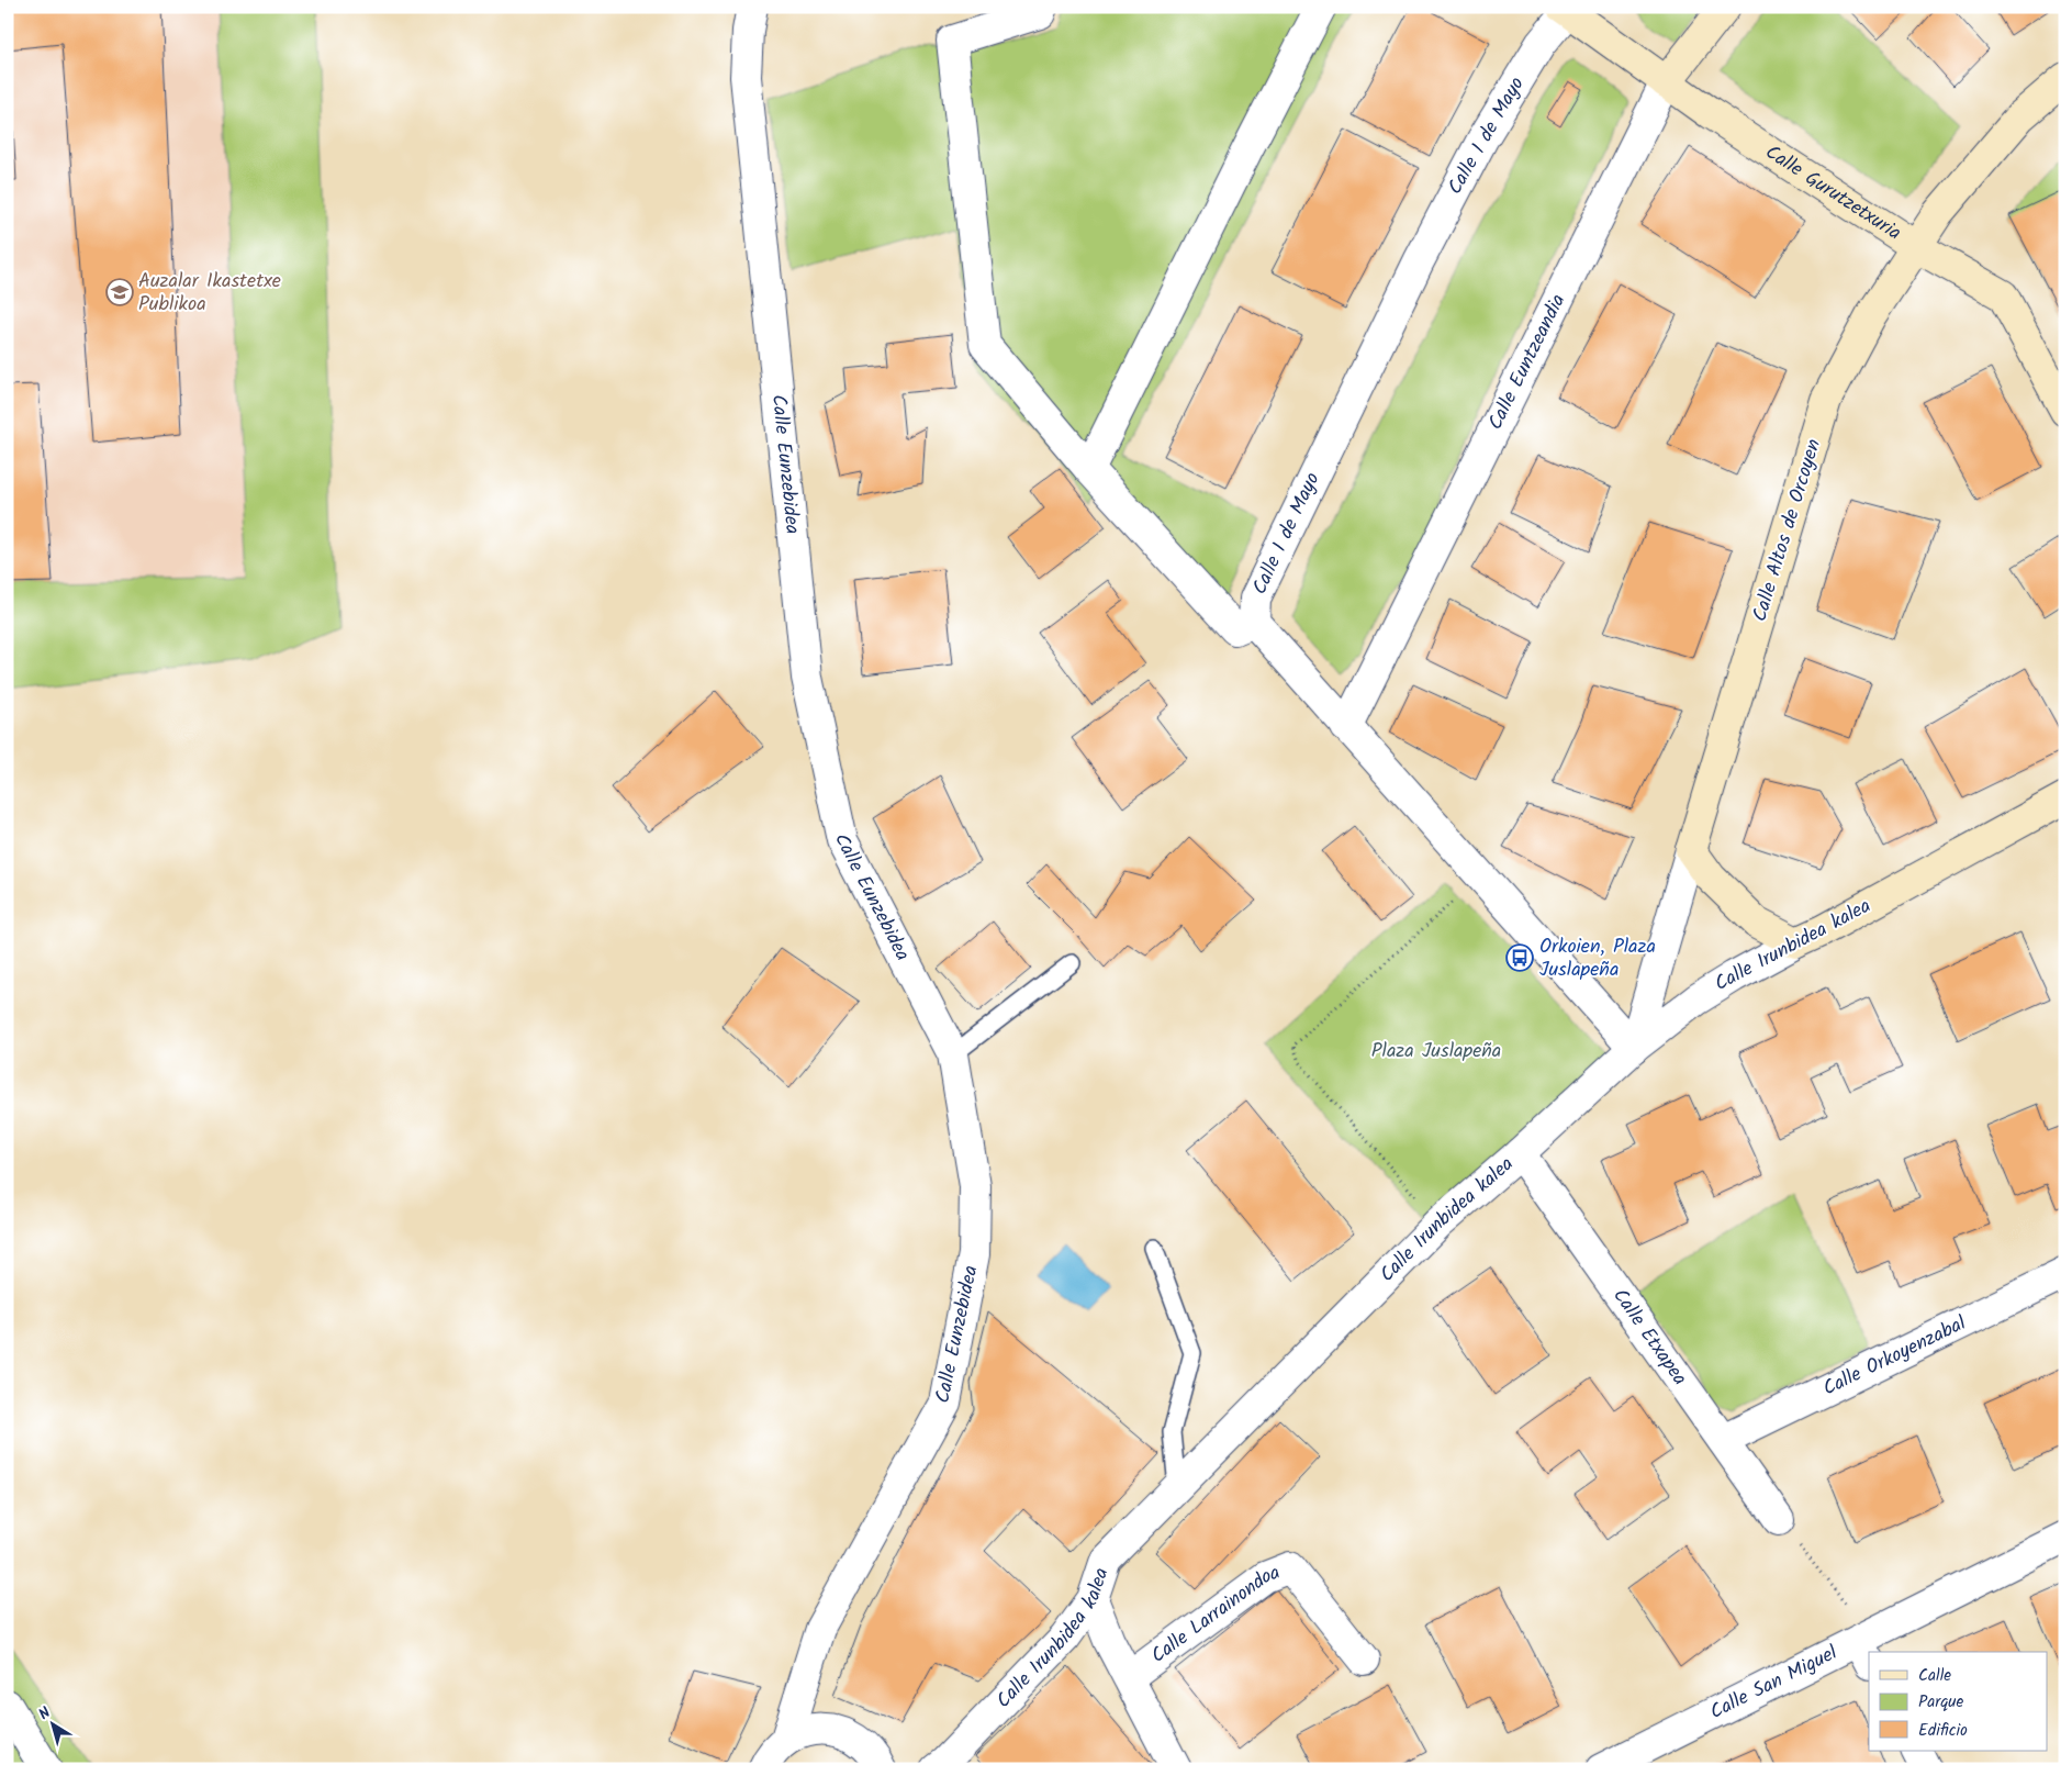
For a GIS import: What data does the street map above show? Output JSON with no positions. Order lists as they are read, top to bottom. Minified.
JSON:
{"streets":{"street":["Calle 1 de Mayo","Calle Gurutzetxuria","Calle Euntzeandia","Calle Eunzebidea","Calle Altos de Orcoyen","Calle Irunbidea kalea","Calle Etxapea","Calle Orkoyenzabal","Calle Larrainondoa","Calle San Miguel"]},"crossings":[["Calle 1 de Mayo","Calle Gurutzetxuria"],["Calle 1 de Mayo","Calle Euntzeandia"],["Calle 1 de Mayo","Calle Altos de Orcoyen"],["Calle 1 de Mayo","Calle Irunbidea kalea"],["Calle Gurutzetxuria","Calle Euntzeandia"],["Calle Gurutzetxuria","Calle Altos de Orcoyen"],["Calle Altos de Orcoyen","Calle Irunbidea kalea"],["Calle Irunbidea kalea","Calle Etxapea"],["Calle Etxapea","Calle Orkoyenzabal"]],"parks":["Plaza Juslapeña"],"places":{"school or university":["Auzalar Ikastetxe Publikoa"],"bus stop":["Orkoien, Plaza Juslapeña"]},"legend":["Calle","Parque","Edificio"],"north":"top left"}
